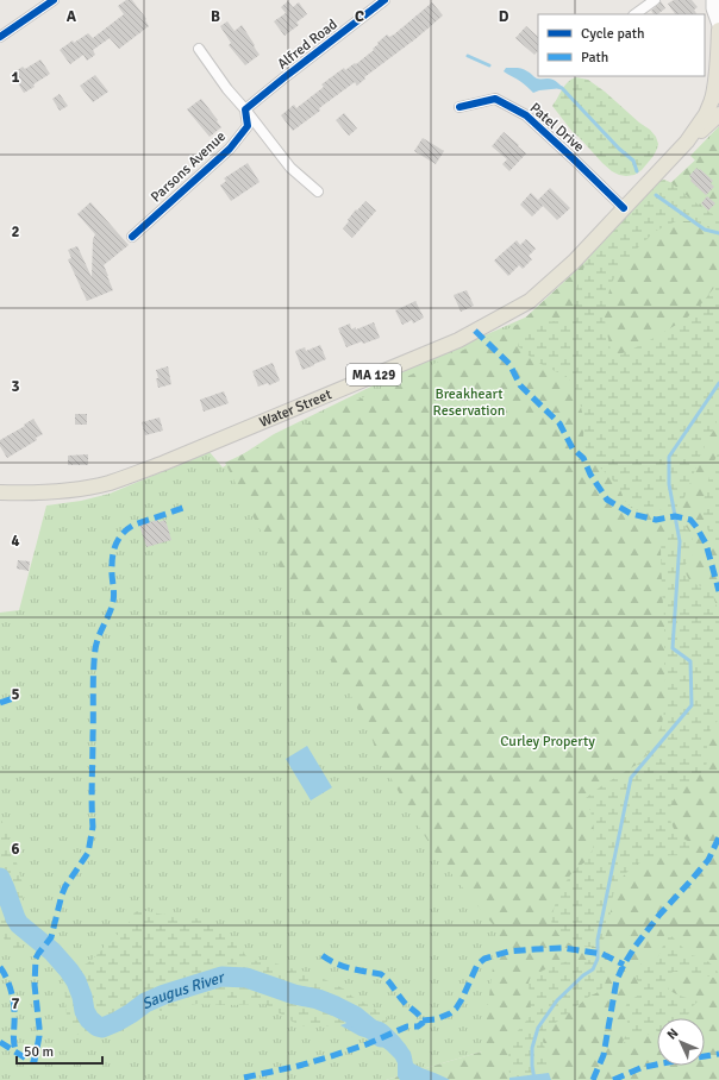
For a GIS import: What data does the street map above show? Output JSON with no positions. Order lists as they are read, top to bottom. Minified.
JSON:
{"streets":{"main road":["MA 129","Water Street"],"street":["Alfred Road","Patel Drive","Parsons Avenue"]},"crossings":[["Alfred Road","Parsons Avenue"],["Patel Drive","Water Street"]],"water":["Saugus River"],"parks":["Breakheart Reservation","Curley Property"],"legend":["Cycle path","Path"],"scale_bar":"50 m","north":"top left","grid":{"columns":["A","B","C","D"],"rows":["1","2","3","4","5","6","7"]}}
